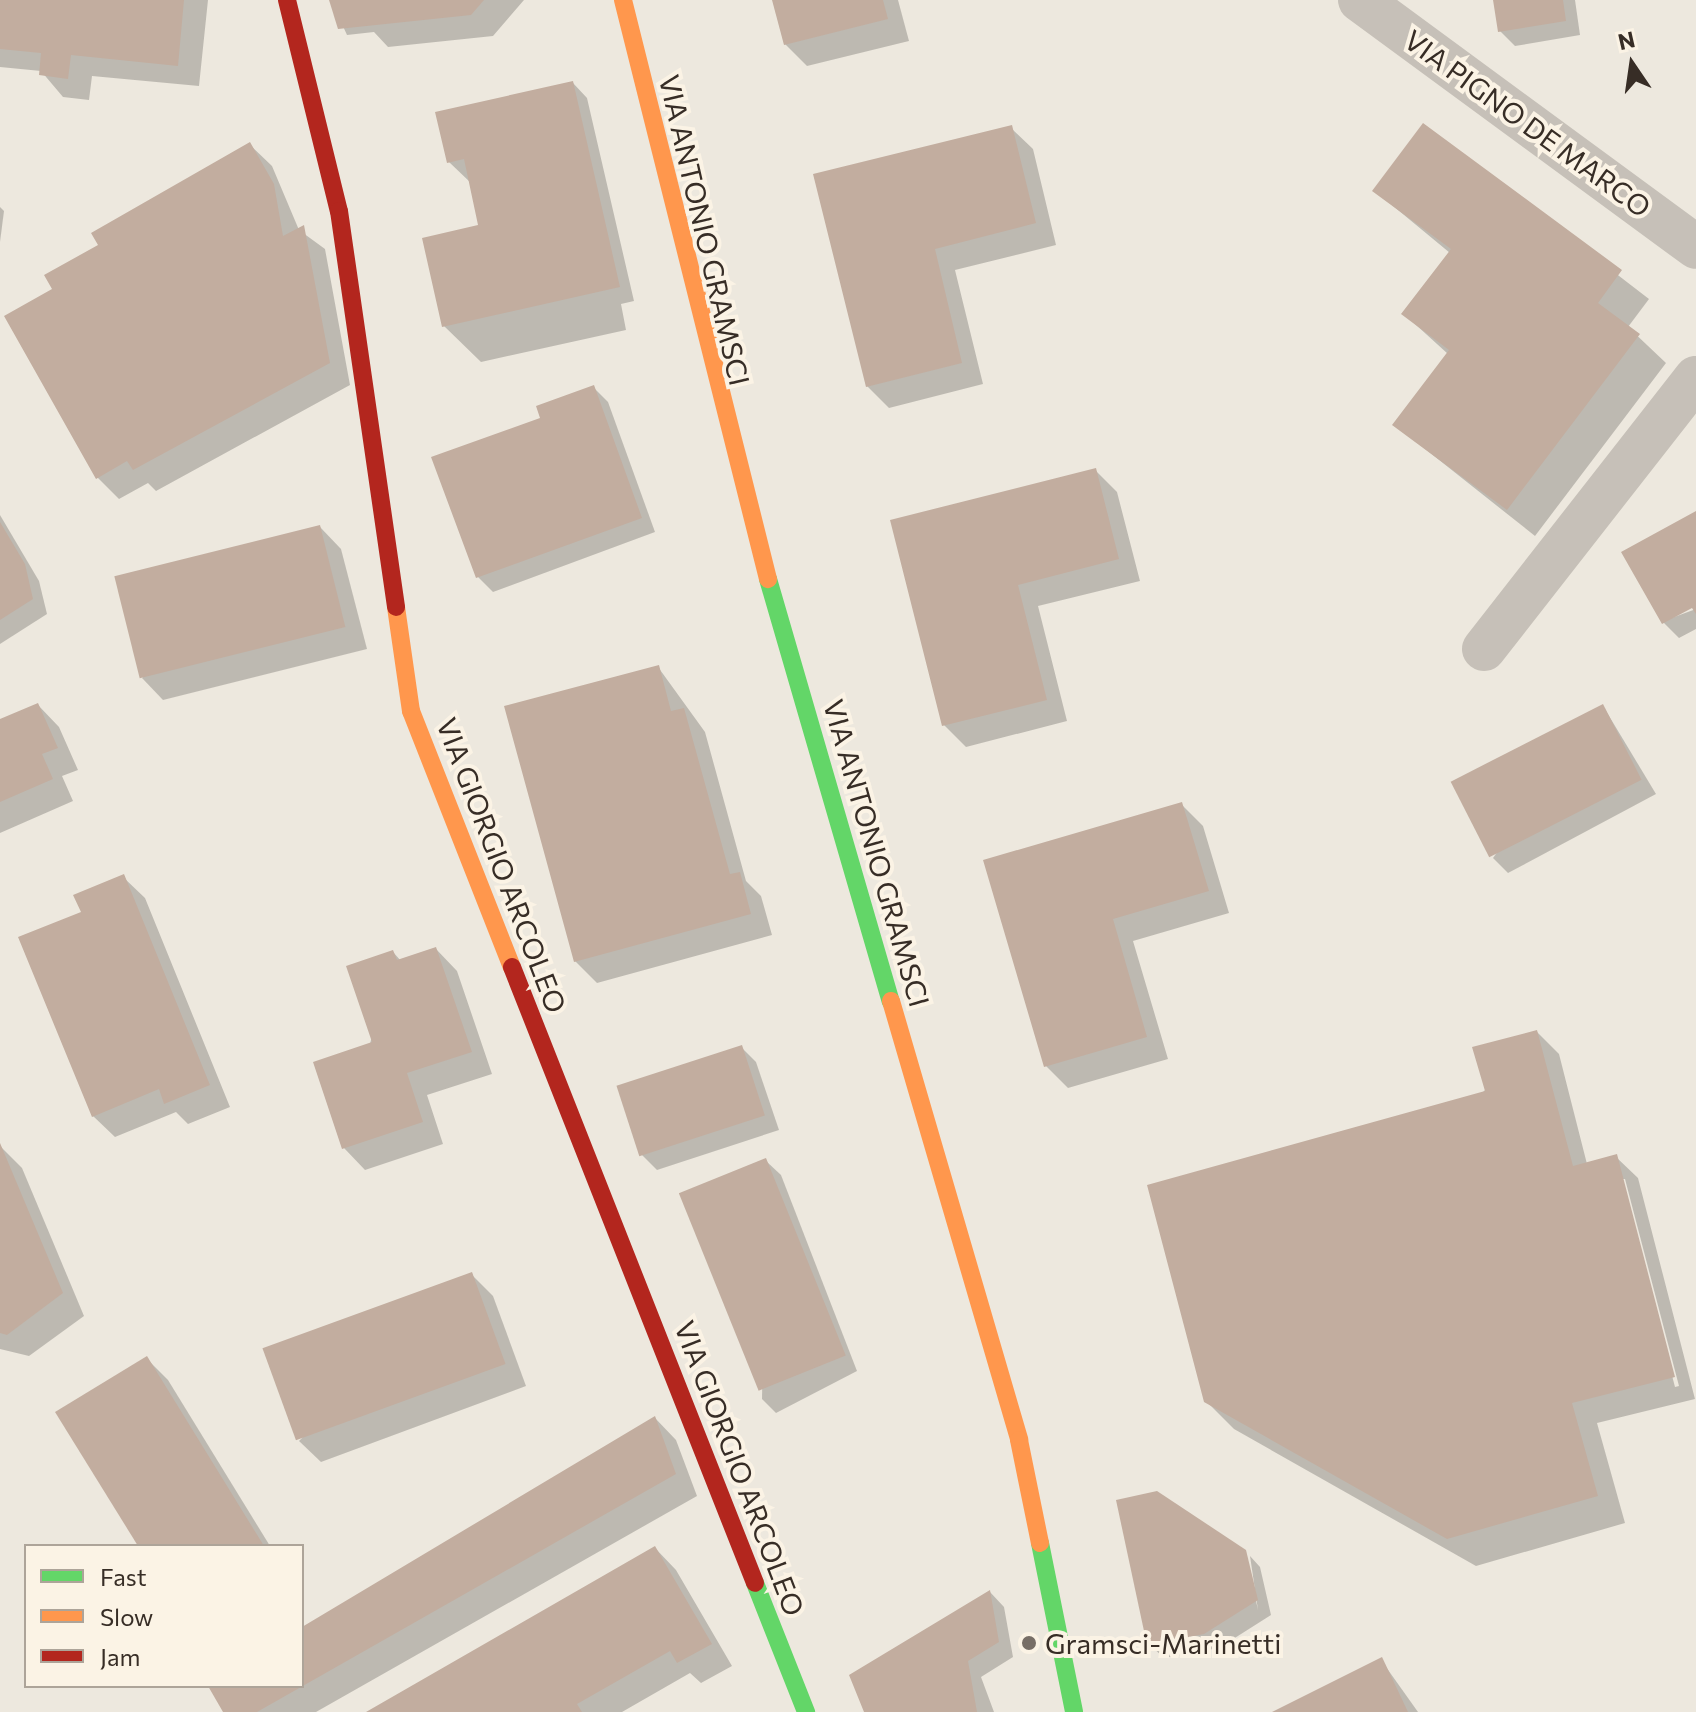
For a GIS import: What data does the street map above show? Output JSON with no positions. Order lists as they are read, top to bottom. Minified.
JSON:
{"streets":{"street":["VIA PIGNO DE MARCO","VIA ANTONIO GRAMSCI","VIA GIORGIO ARCOLEO"]},"places":["Gramsci-Marinetti"],"legend":["Fast","Slow","Jam"],"north":"top"}
